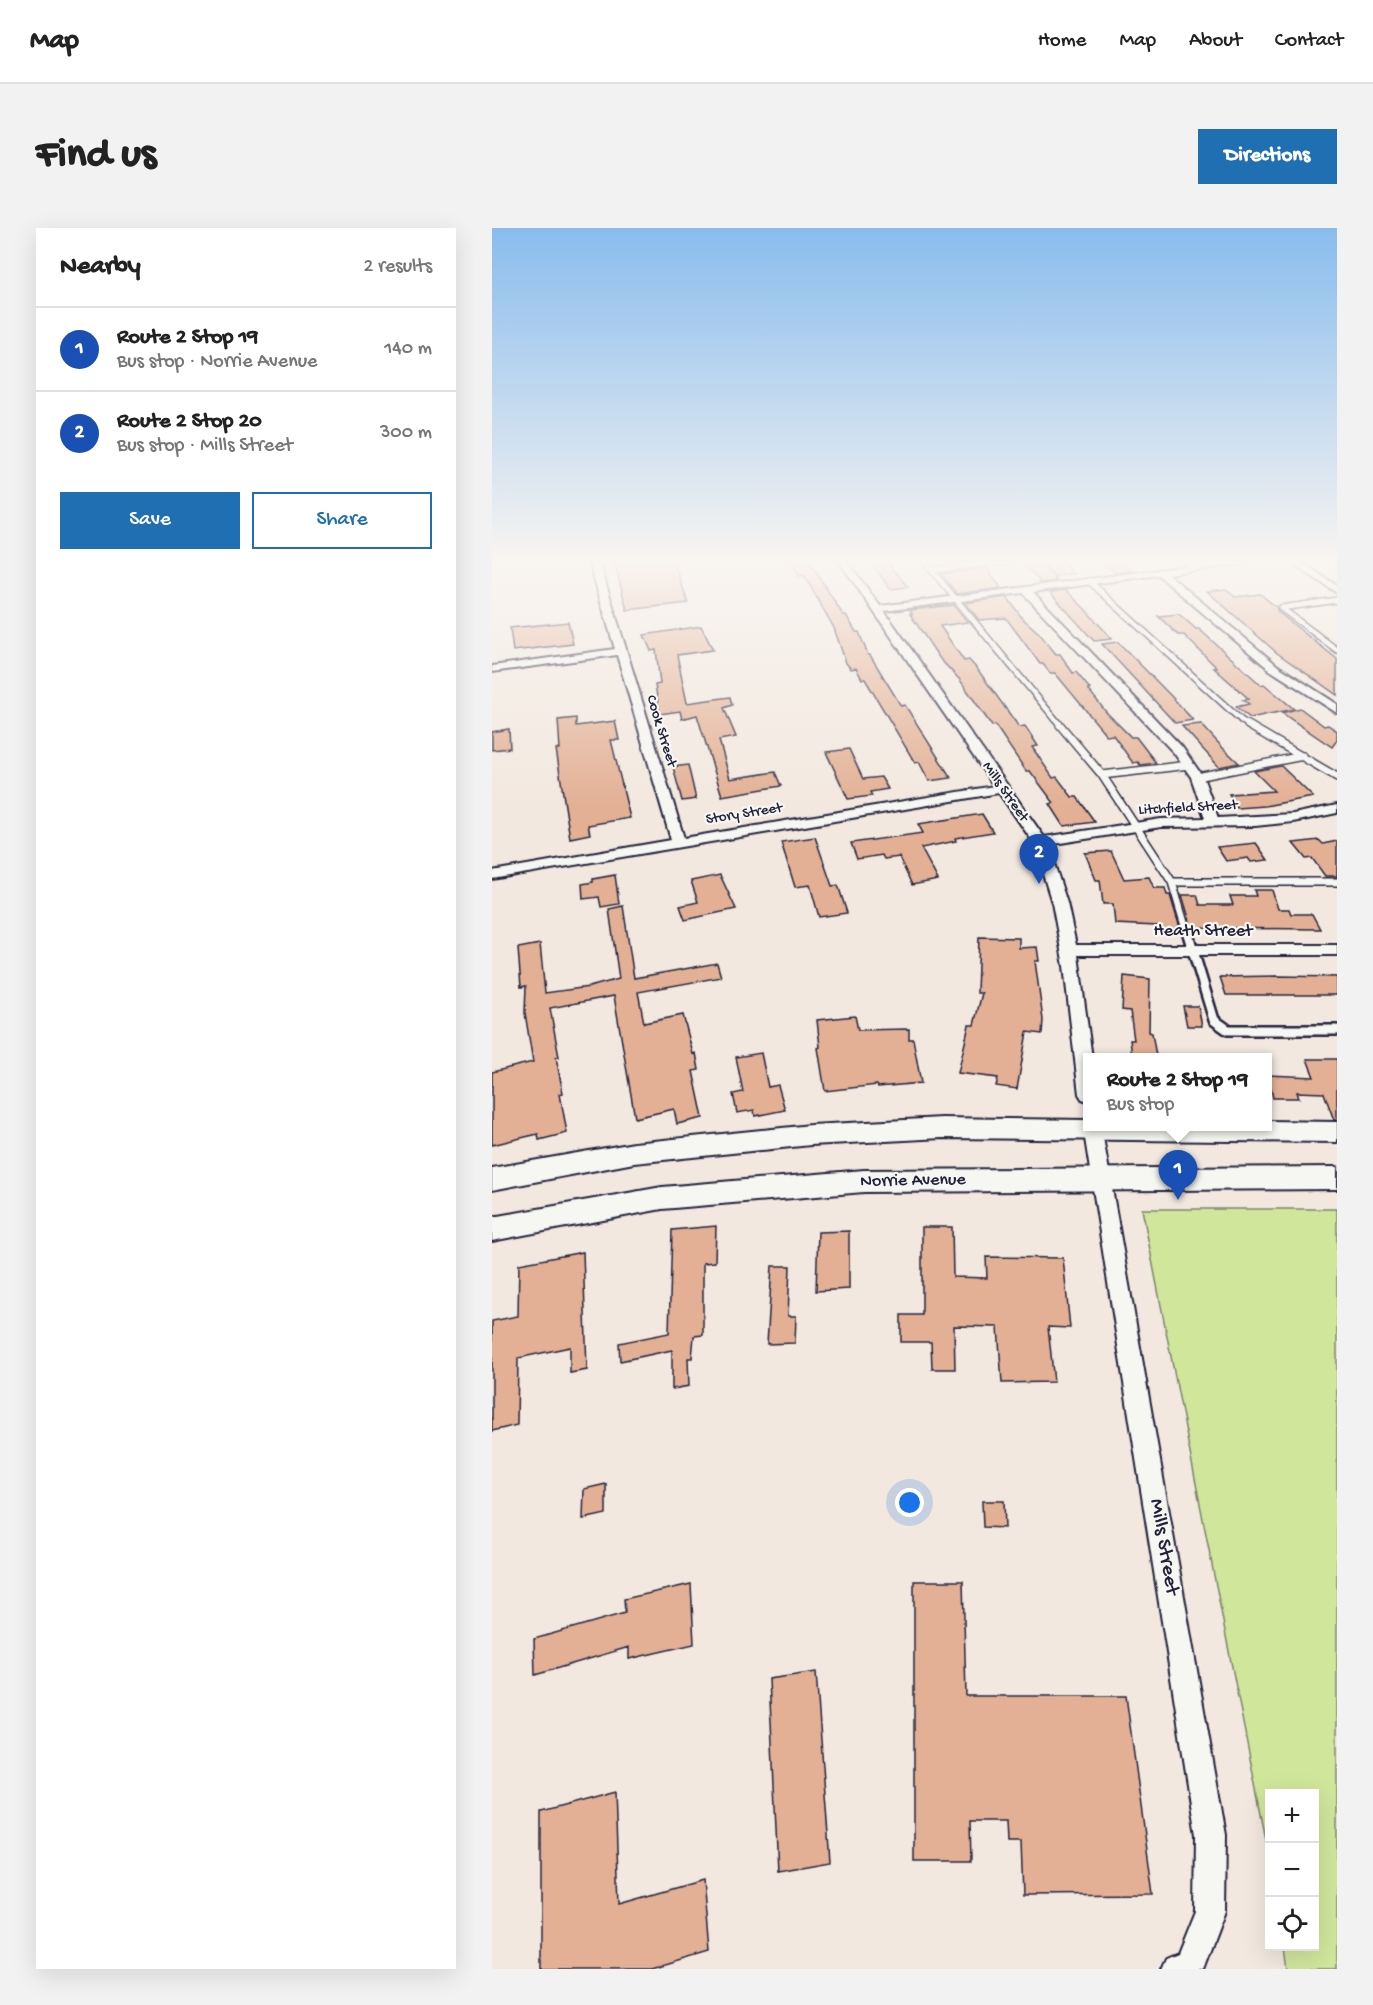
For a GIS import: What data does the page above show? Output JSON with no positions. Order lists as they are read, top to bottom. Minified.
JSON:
{"streets":{"main road":["Norrie Avenue"],"street":["Cook Street","Mills Street","Litchfield Street","Story Street","Heath Street"]},"crossings":[["Cook Street","Story Street"],["Mills Street","Litchfield Street"],["Mills Street","Story Street"],["Mills Street","Heath Street"],["Mills Street","Norrie Avenue"]],"page":{"header":"Map","nav":["Home","Map","About","Contact"],"buttons":["Directions",["Save","Share"]],"title":"Find us","heading":["Nearby","2 results"],"list":[{"mark":"1","name":"Route 2 Stop 19","note":"Bus stop · Norrie Avenue","value":"140 m"},{"mark":"2","name":"Route 2 Stop 20","note":"Bus stop · Mills Street","value":"300 m"}],"pins":["2","1"],"popup":["Route 2 Stop 19","Bus stop"],"map_buttons":["+","−"]}}
